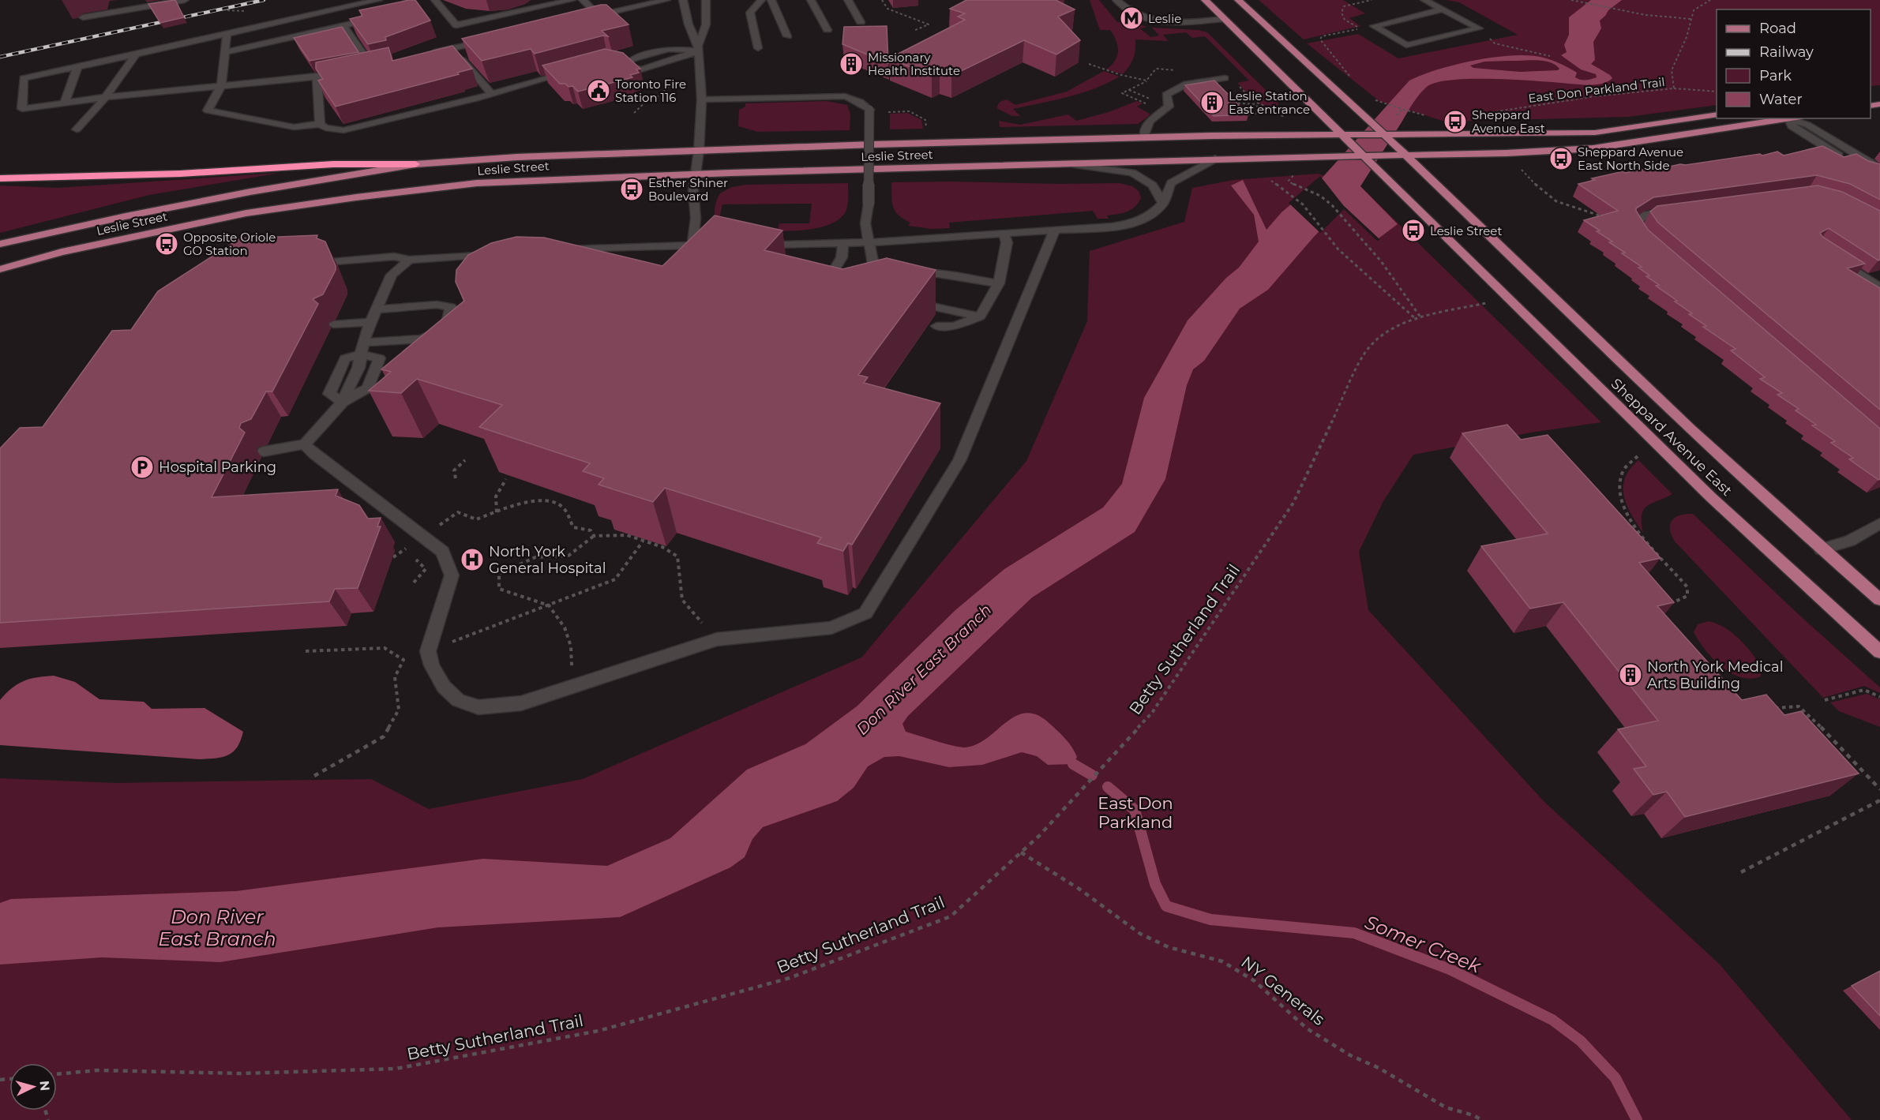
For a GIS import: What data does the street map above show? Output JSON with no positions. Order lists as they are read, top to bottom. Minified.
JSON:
{"streets":{"main road":["Leslie Street","Sheppard Avenue East"],"path":["East Don Parkland Trail","Betty Sutherland Trail","NY Generals"]},"crossings":[["Leslie Street","Sheppard Avenue East"],["Sheppard Avenue East","Betty Sutherland Trail"],["Betty Sutherland Trail","NY Generals"]],"water":["Don River East Branch","Somer Creek"],"parks":["East Don Parkland"],"places":{"metro station":["Leslie"],"building":["Missionary Health Institute","Leslie Station East entrance","North York Medical Arts Building"],"public building":["Toronto Fire Station 116"],"bus stop":["Sheppard Avenue East","Sheppard Avenue East North Side","Esther Shiner Boulevard","Leslie Street","Opposite Oriole GO Station"],"parking":["Hospital Parking"],"hospital":["North York General Hospital"]},"legend":["Road","Railway","Park","Water"],"north":"right"}
